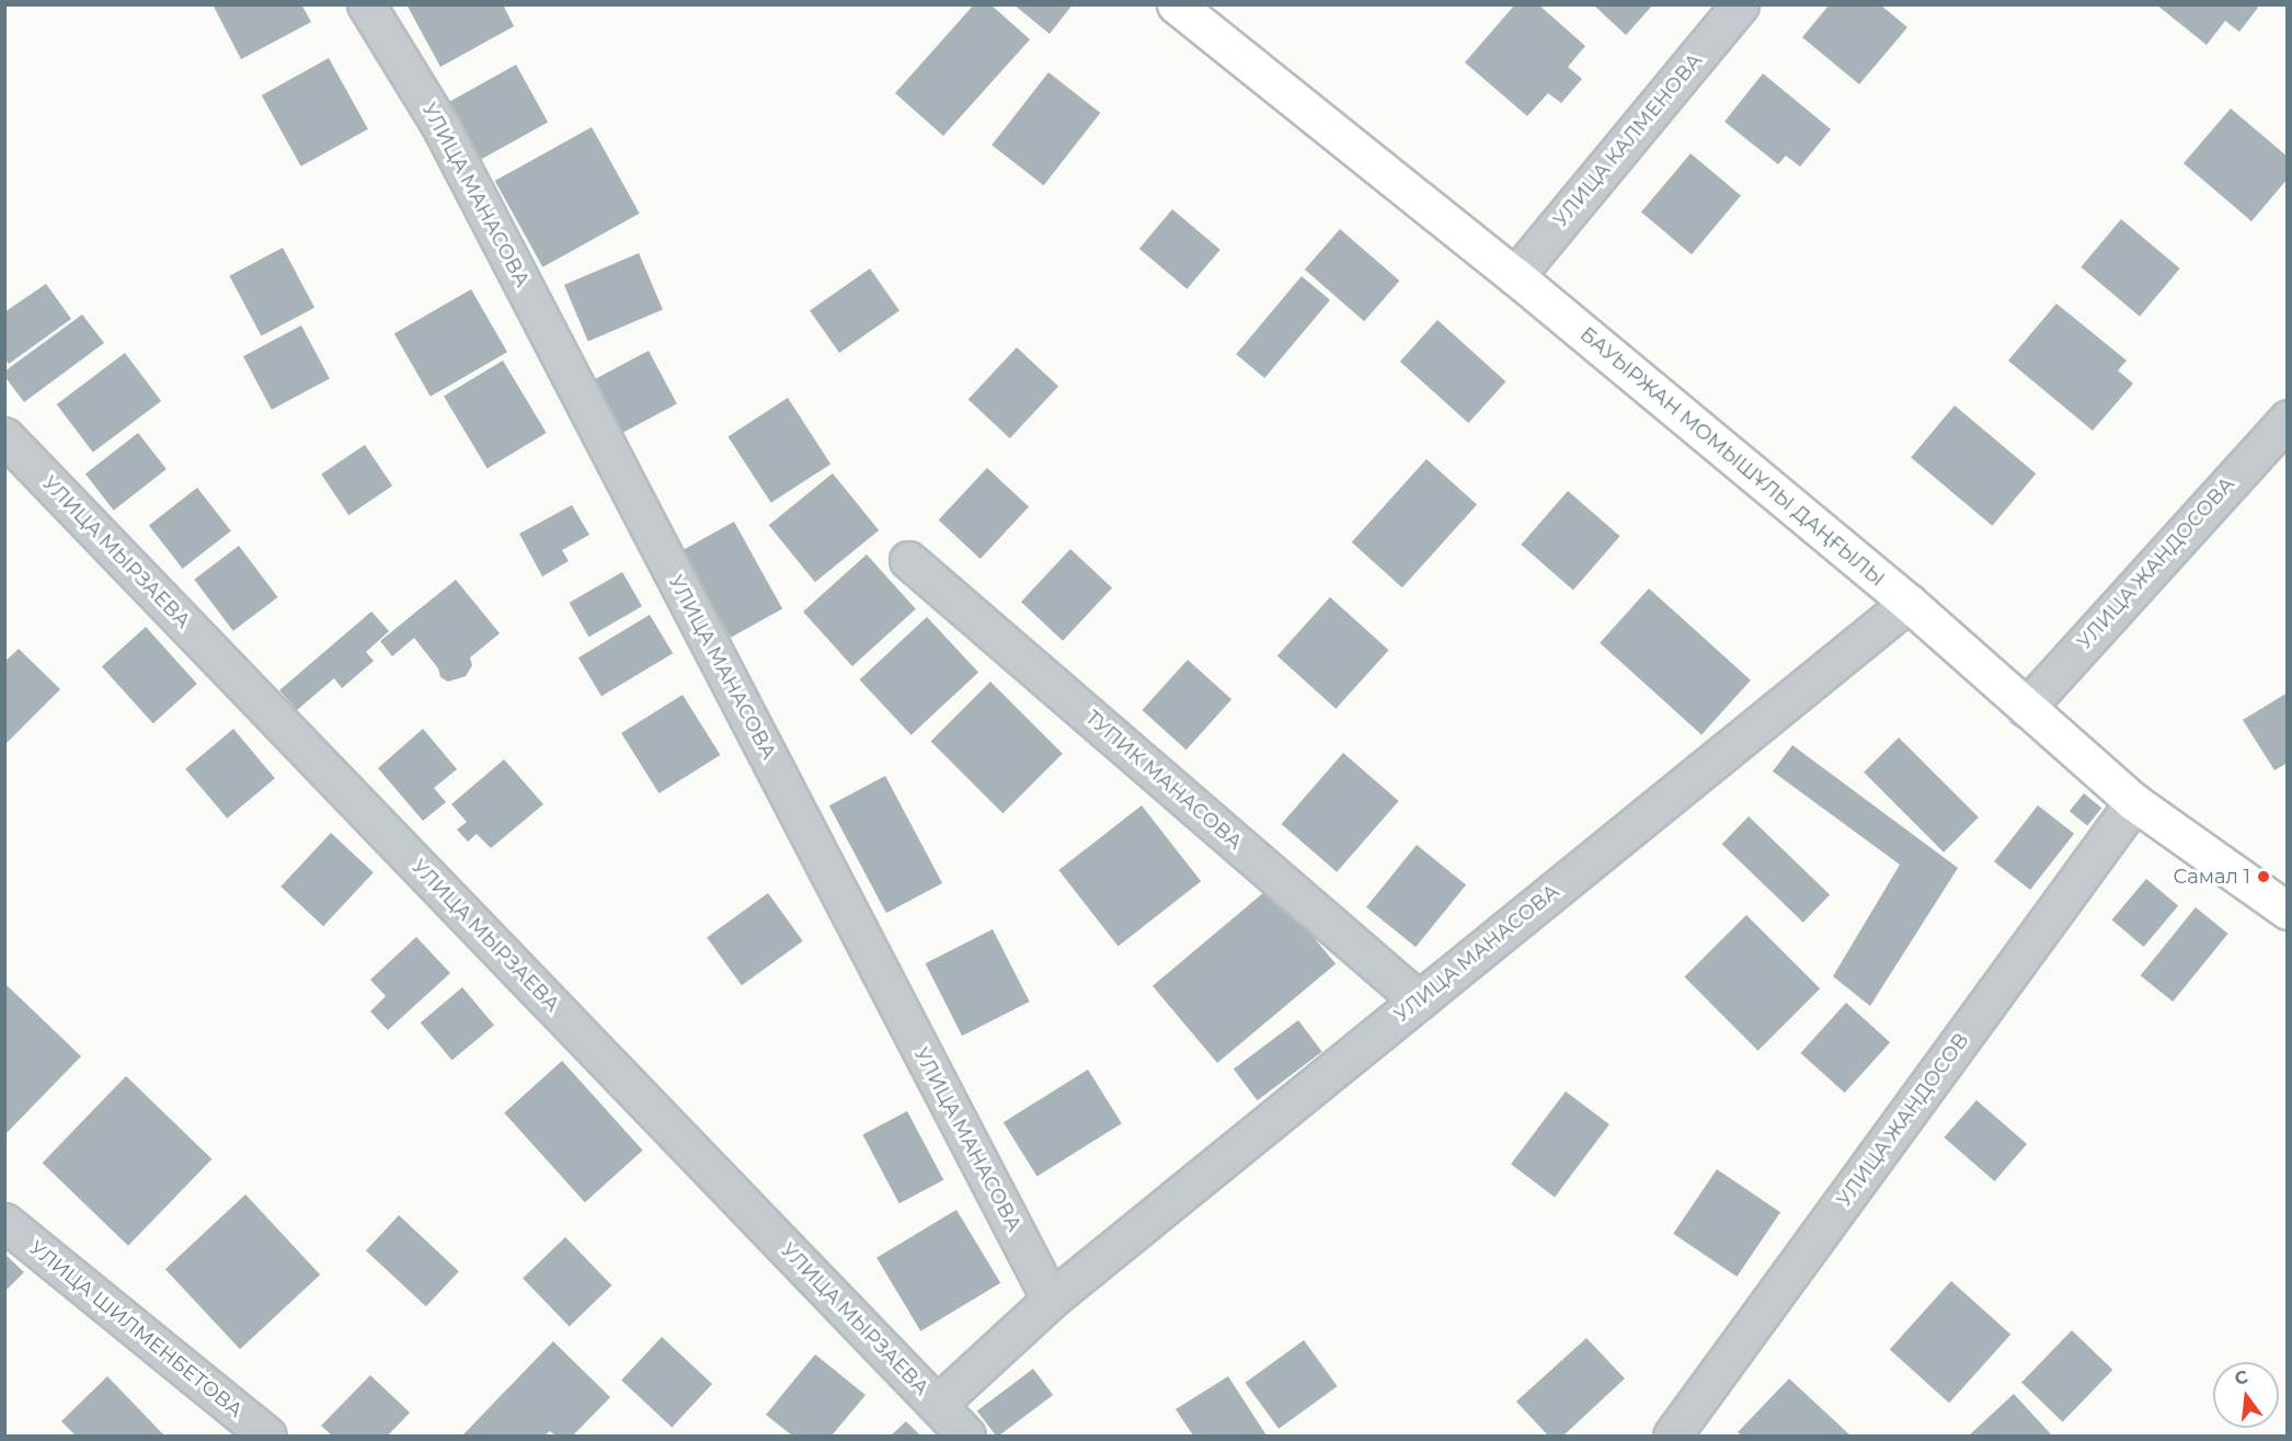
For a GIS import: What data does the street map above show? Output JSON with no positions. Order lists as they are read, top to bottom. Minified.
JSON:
{"streets":{"main road":["БАУЫРЖАН МОМЫШҰЛЫ ДАҢҒЫЛЫ"],"street":["УЛИЦА КАЛМЕНОВА","УЛИЦА МАНАСОВА","УЛИЦА МЫРЗАЕВА","УЛИЦА ЖАНДОСОВА","ТУПИК МАНАСОВА","УЛИЦА ЖАНДОСОВ","УЛИЦА ШИЛМЕНБЕТОВА"]},"crossings":[["УЛИЦА КАЛМЕНОВА","БАУЫРЖАН МОМЫШҰЛЫ ДАҢҒЫЛЫ"],["УЛИЦА МАНАСОВА","БАУЫРЖАН МОМЫШҰЛЫ ДАҢҒЫЛЫ"],["УЛИЦА МАНАСОВА","ТУПИК МАНАСОВА"],["БАУЫРЖАН МОМЫШҰЛЫ ДАҢҒЫЛЫ","УЛИЦА ЖАНДОСОВА"],["БАУЫРЖАН МОМЫШҰЛЫ ДАҢҒЫЛЫ","УЛИЦА ЖАНДОСОВ"]],"places":["Самал 1"],"north":"top"}
